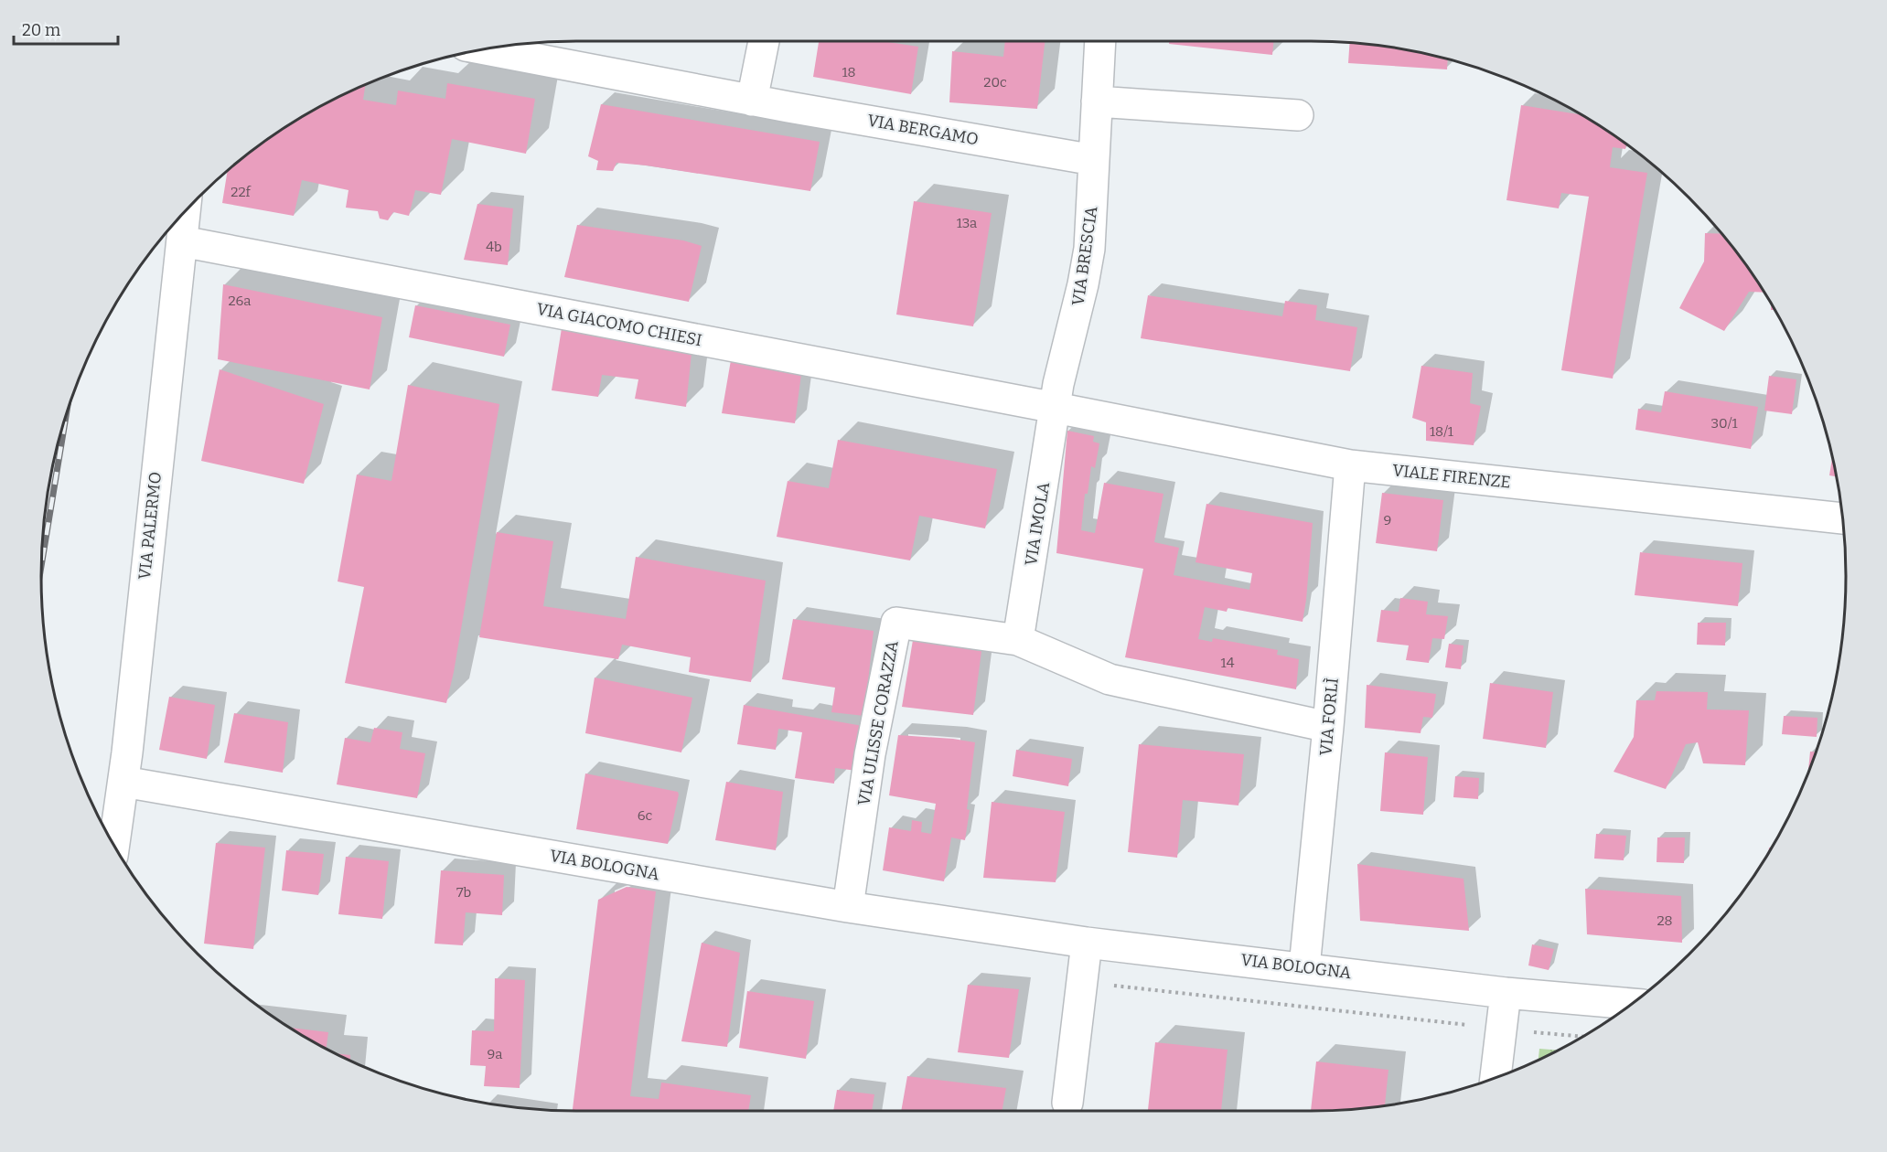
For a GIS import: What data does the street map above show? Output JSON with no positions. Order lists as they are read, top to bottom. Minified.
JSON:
{"streets":{"street":["VIA BERGAMO","VIA BRESCIA","VIA GIACOMO CHIESI","VIALE FIRENZE","VIA IMOLA","VIA PALERMO","VIA FORLÌ","VIA ULISSE CORAZZA","VIA BOLOGNA"]},"crossings":[["VIA BERGAMO","VIA BRESCIA"],["VIA BRESCIA","VIA GIACOMO CHIESI"],["VIA BRESCIA","VIALE FIRENZE"],["VIA BRESCIA","VIA IMOLA"],["VIA GIACOMO CHIESI","VIALE FIRENZE"],["VIA GIACOMO CHIESI","VIA IMOLA"],["VIA GIACOMO CHIESI","VIA PALERMO"],["VIALE FIRENZE","VIA IMOLA"],["VIALE FIRENZE","VIA FORLÌ"],["VIA IMOLA","VIA ULISSE CORAZZA"],["VIA PALERMO","VIA BOLOGNA"],["VIA FORLÌ","VIA ULISSE CORAZZA"],["VIA FORLÌ","VIA BOLOGNA"],["VIA ULISSE CORAZZA","VIA BOLOGNA"]],"house_numbers":["18","20c","22f","13a","4b","26a","30/1","18/1","9","14","6c","7b","28","9a"],"scale_bar":"20 m"}
